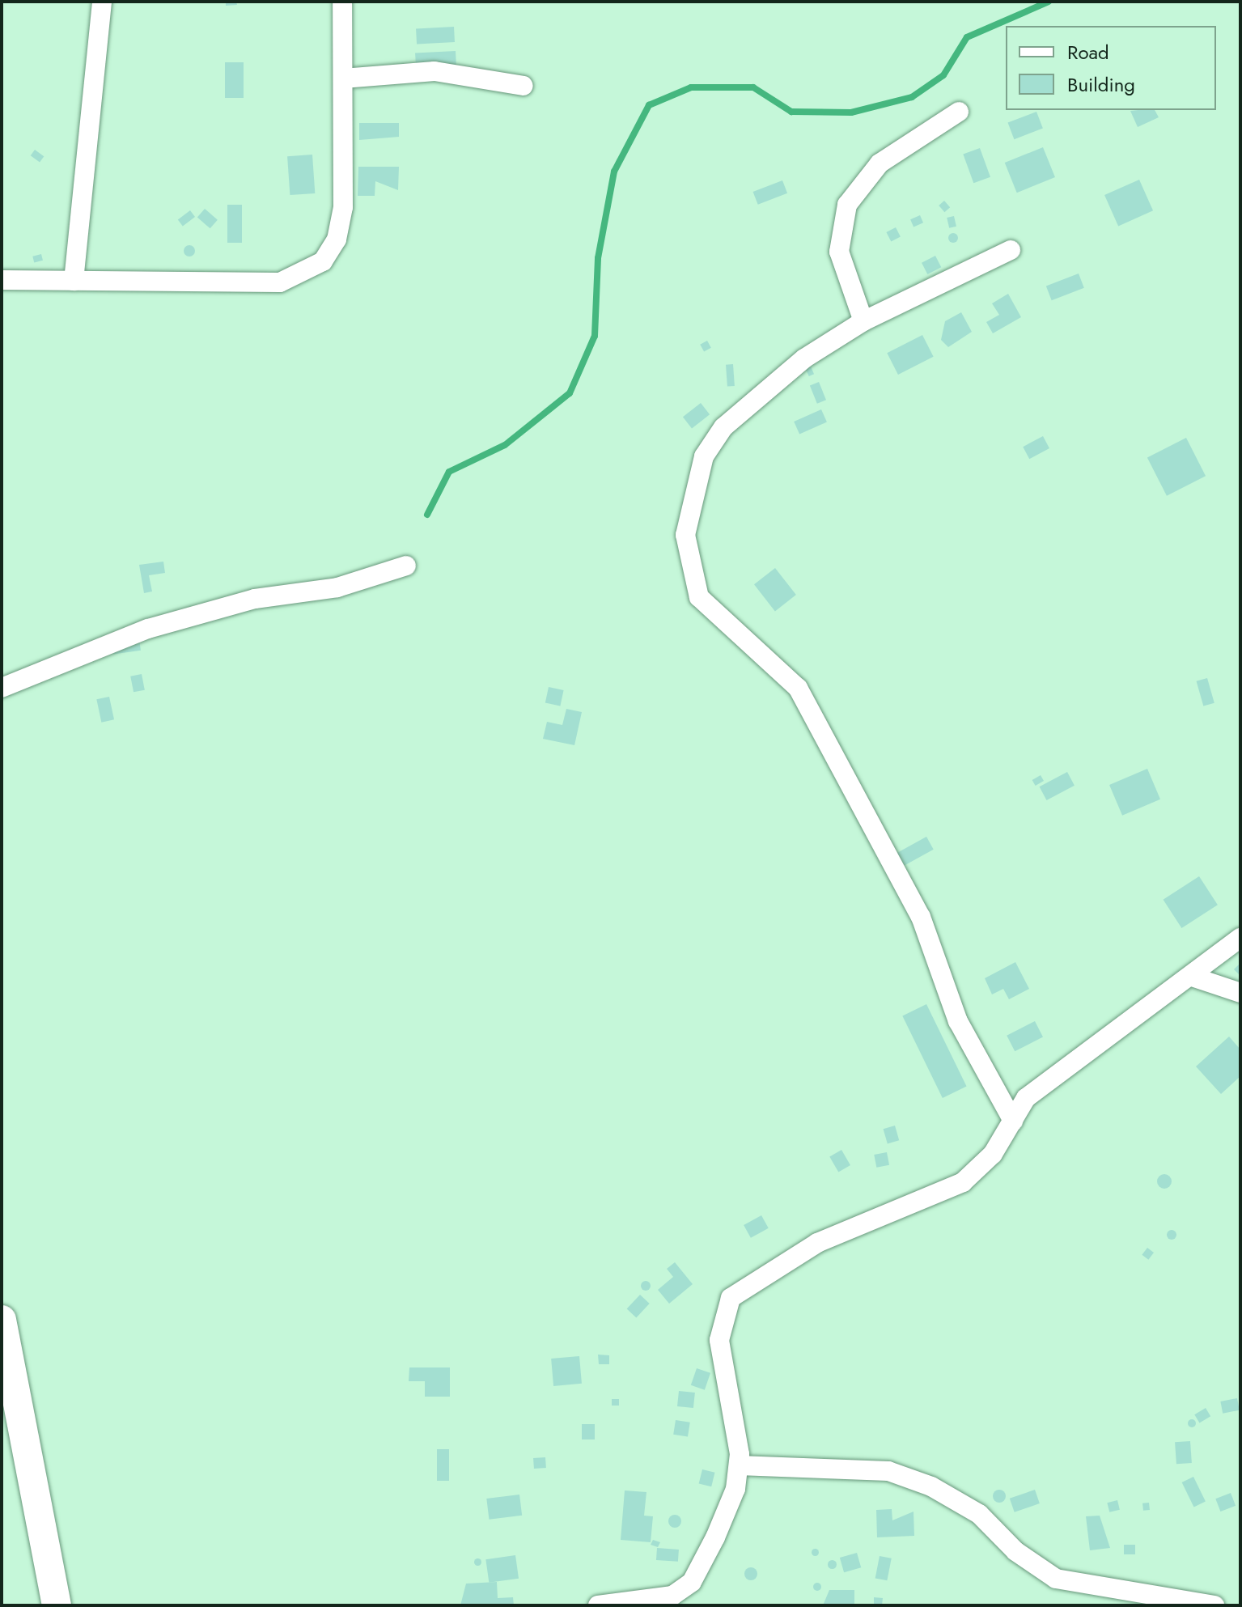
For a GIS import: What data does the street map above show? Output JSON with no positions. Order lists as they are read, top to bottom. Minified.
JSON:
{"legend":["Road","Building"]}
